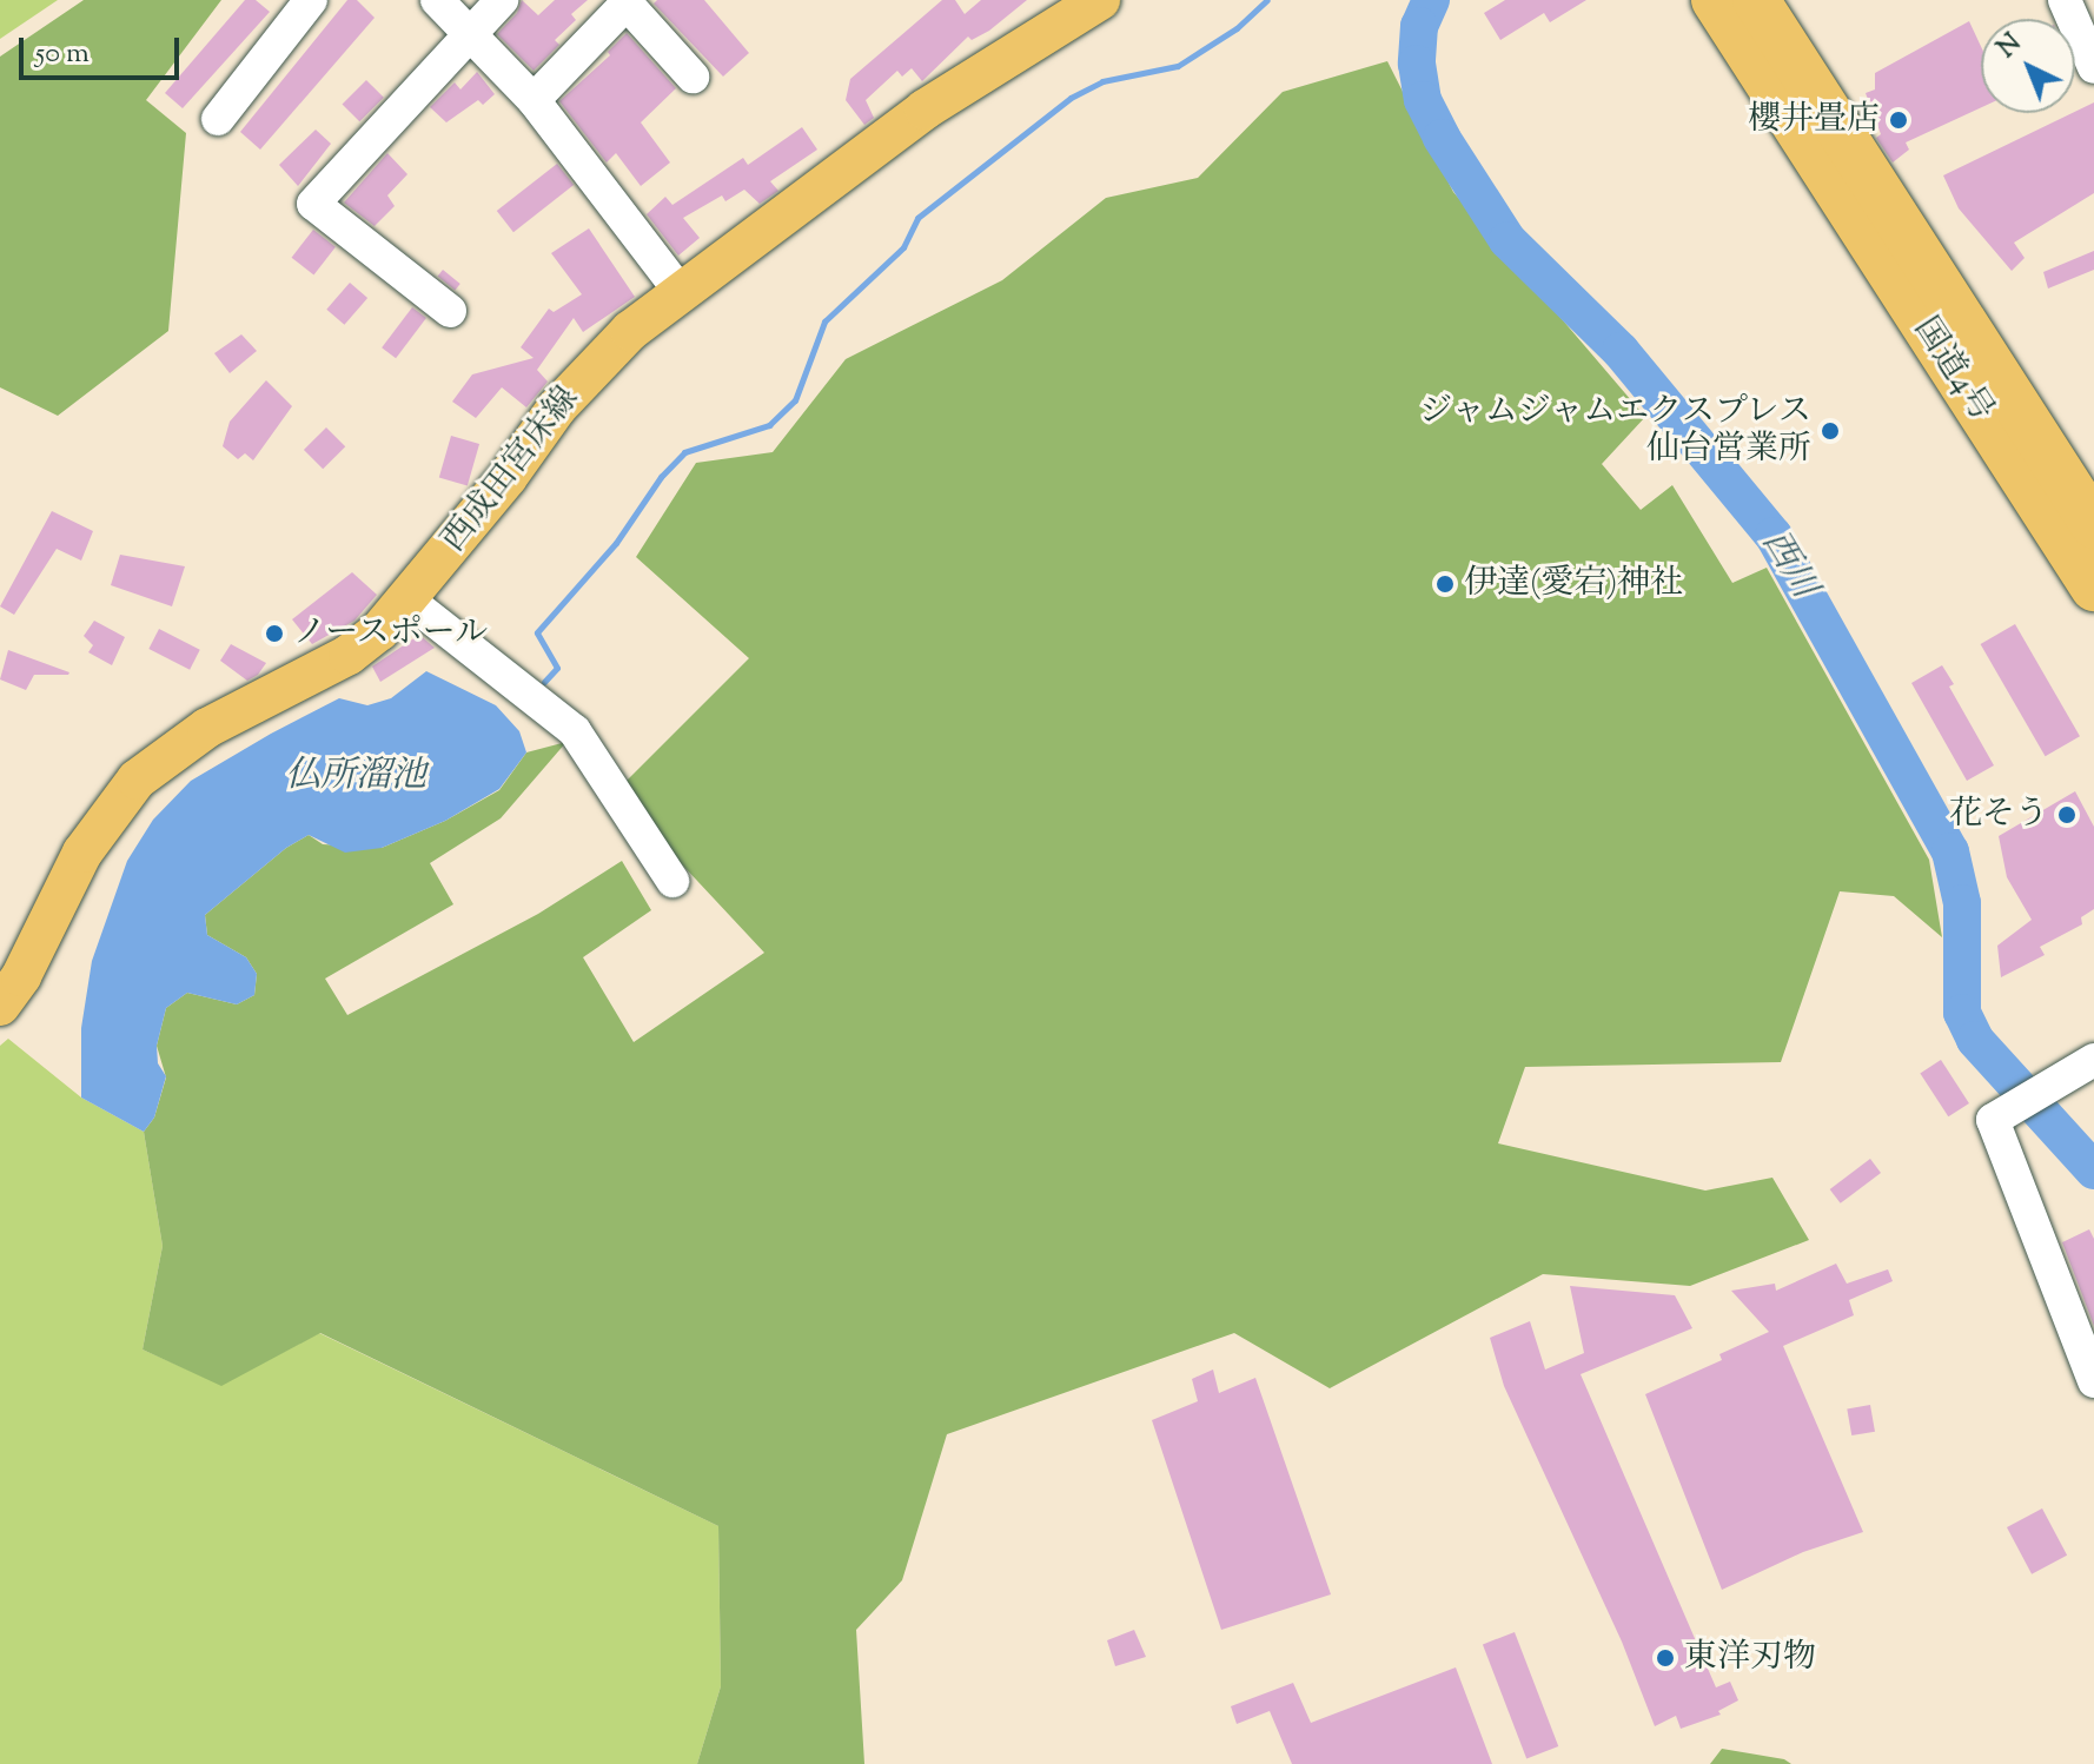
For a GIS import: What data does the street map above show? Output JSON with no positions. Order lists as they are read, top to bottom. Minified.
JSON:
{"streets":{"highway":["国道4号"],"main road":["西成田宮床線"]},"water":["西川","仏所溜池"],"places":["櫻井畳店","ジャムジャムエクスプレス 仙台営業所","伊達(愛宕)神社","ノースポール","花そう","東洋刃物"],"scale_bar":"50 m","north":"top left"}
